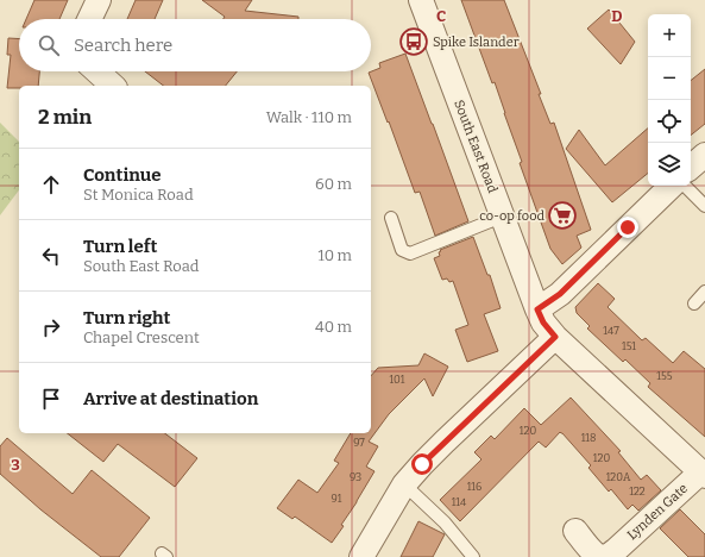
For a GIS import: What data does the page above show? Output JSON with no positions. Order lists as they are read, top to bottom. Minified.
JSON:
{"streets":{"street":["South East Road","Lynden Gate"]},"crossings":[["South East Road","Lynden Gate"]],"places":{"bus stop":["Spike Islander"],"supermarket":["co-op food"]},"house_numbers":["147","151","155","101","120","118","97","120","93","120A","116","122","91","114"],"page":{"map_buttons":["+","−"],"search":"Search here","heading":["2 min","Walk · 110 m"],"list":[["Continue","St Monica Road","60 m"],["Turn left","South East Road","10 m"],["Turn right","Chapel Crescent","40 m"],"Arrive at destination"]},"grid":{"columns":["C","D"],"rows":["3"]}}
